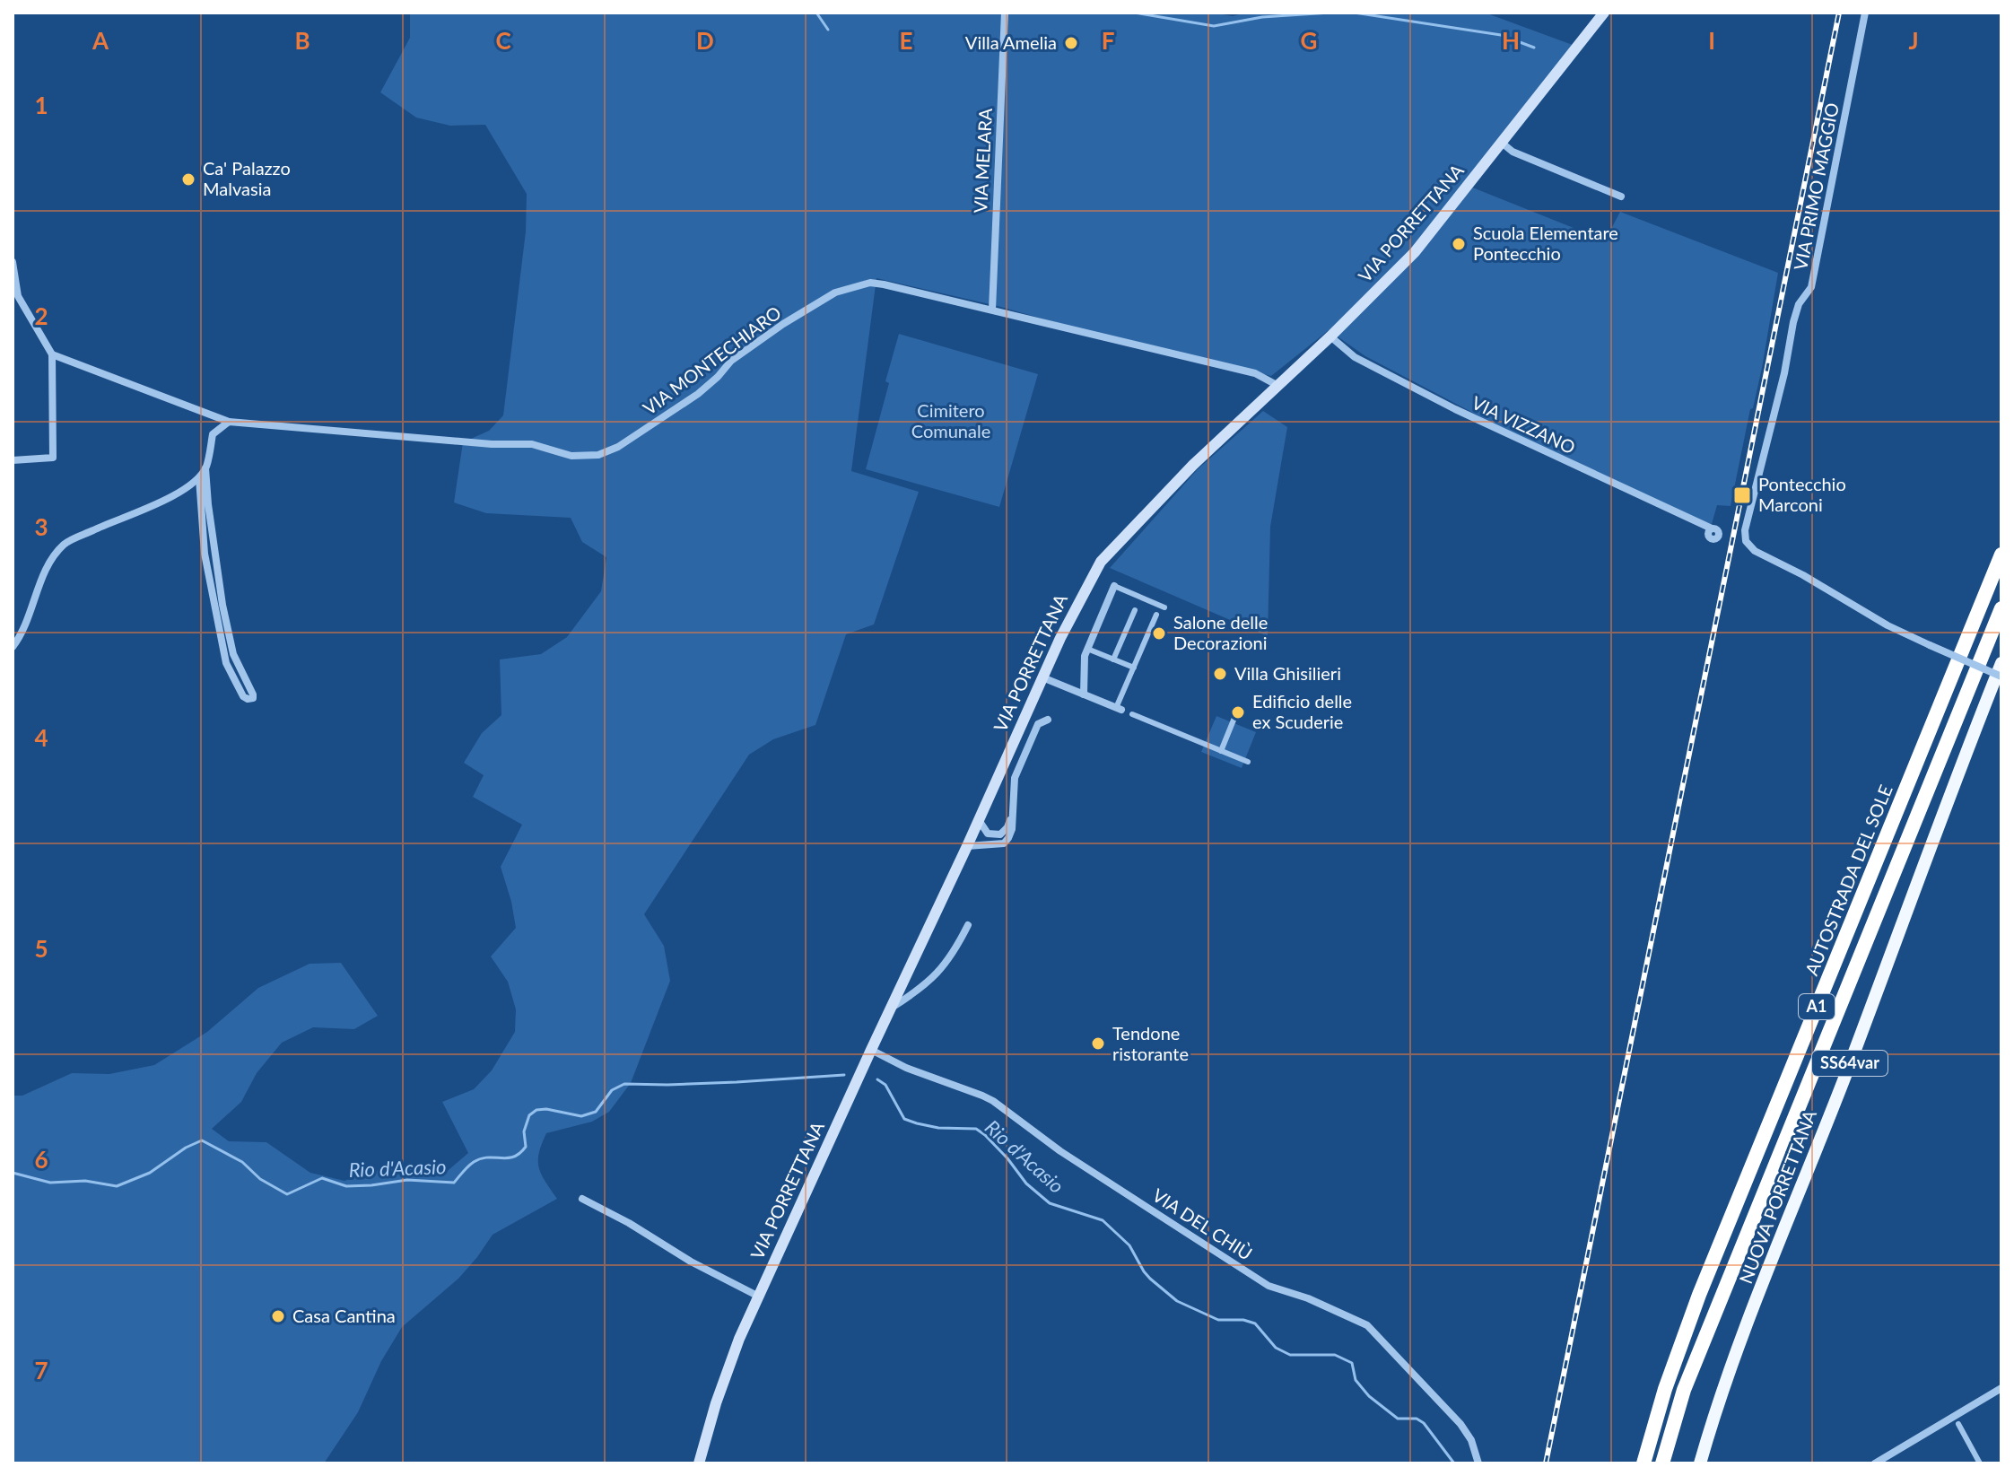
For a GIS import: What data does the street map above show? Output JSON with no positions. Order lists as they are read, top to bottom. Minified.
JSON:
{"streets":{"highway":["AUTOSTRADA DEL SOLE","A1","SS64var","NUOVA PORRETTANA"],"main road":["VIA PORRETTANA"],"street":["VIA MELARA","VIA PRIMO MAGGIO","VIA MONTECHIARO","VIA VIZZANO","VIA DEL CHIÙ"]},"crossings":[["VIA MELARA","VIA MONTECHIARO"],["VIA PORRETTANA","VIA MONTECHIARO"],["VIA PORRETTANA","VIA VIZZANO"],["VIA PORRETTANA","VIA DEL CHIÙ"]],"water":["Rio d'Acasio"],"parks":["Cimitero Comunale"],"places":{"other":["Villa Amelia","Ca' Palazzo Malvasia","Scuola Elementare Pontecchio","Salone delle Decorazioni","Villa Ghisilieri","Edificio delle ex Scuderie","Tendone ristorante","Casa Cantina"],"transit":["Pontecchio Marconi"]},"grid":{"columns":["A","B","C","D","E","F","G","H","I","J"],"rows":["1","2","3","4","5","6","7"]}}
